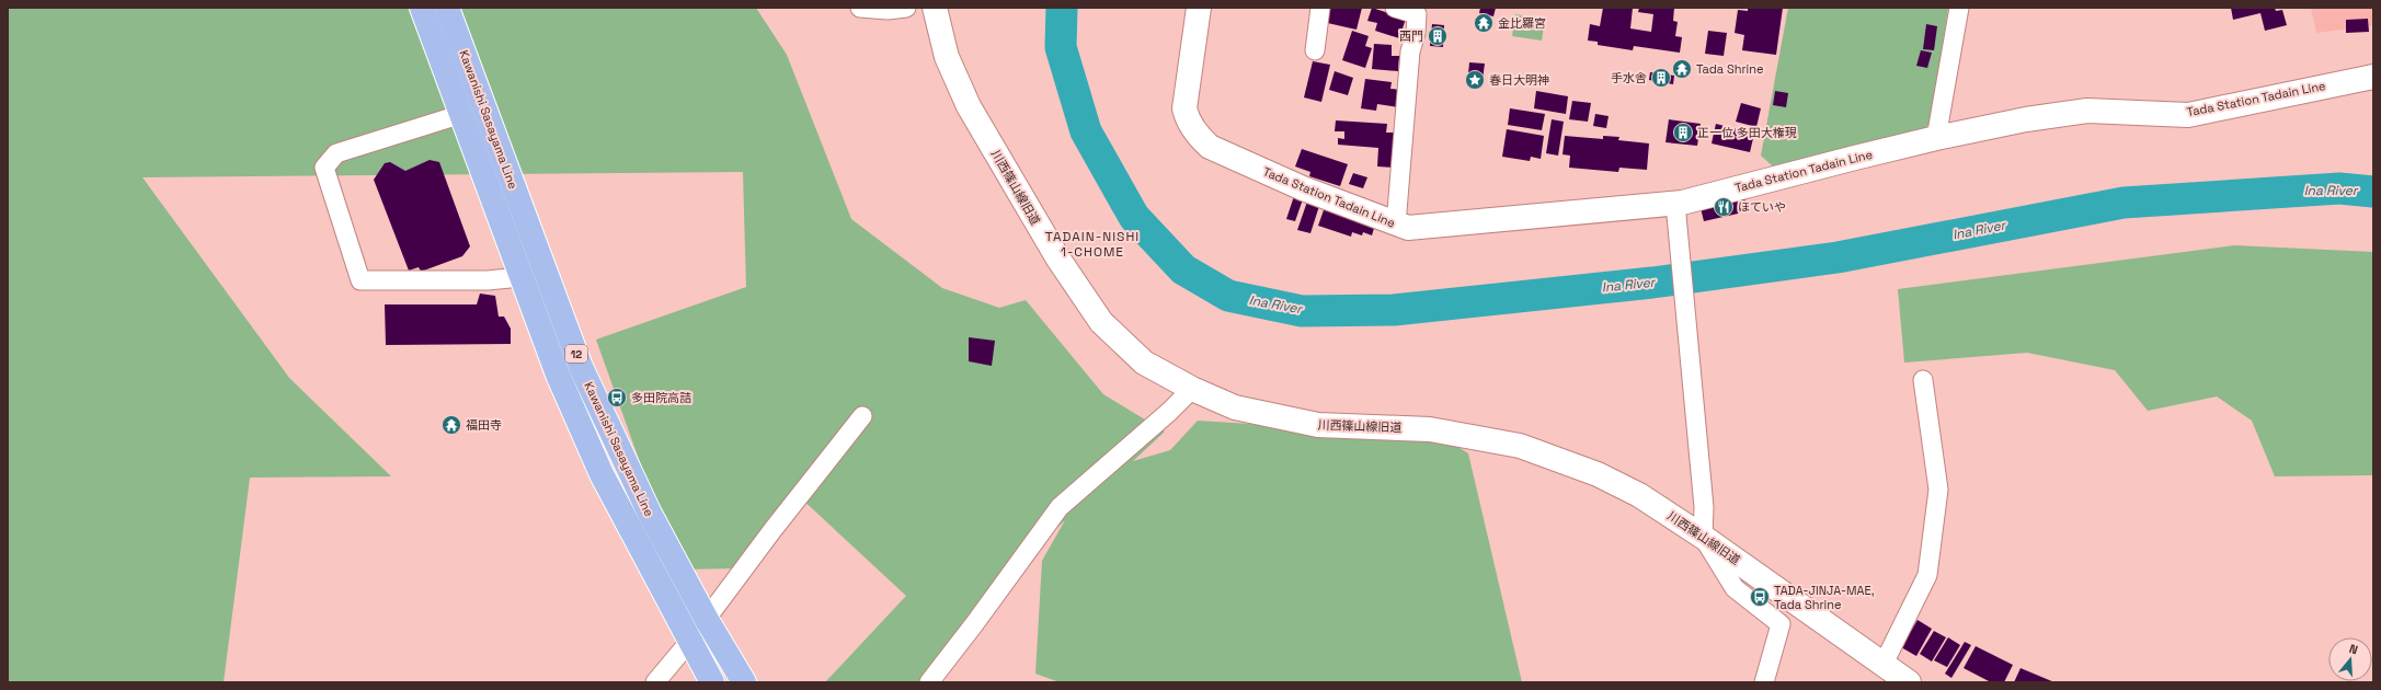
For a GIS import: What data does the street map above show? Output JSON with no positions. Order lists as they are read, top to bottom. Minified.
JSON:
{"streets":{"main road":["Tada Station Tadain Line","Kawanishi Sasayama Line","川西篠山線旧道","12"]},"districts":["TADAIN-NISHI 1-CHOME"],"water":["Ina River"],"places":{"temple":["金比羅宮","Tada Shrine","福田寺"],"building":["西門","手水舎","正一位 多田大権現"],"place":["春日大明神"],"restaurant":["ほていや"],"bus stop":["多田院高詰","TADA-JINJA-MAE, Tada Shrine"]},"north":"top"}
